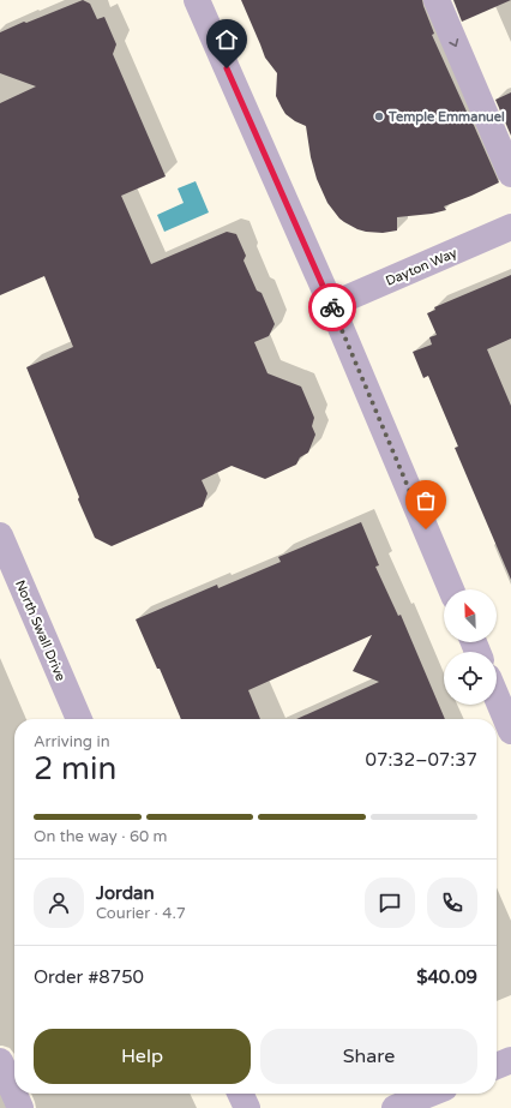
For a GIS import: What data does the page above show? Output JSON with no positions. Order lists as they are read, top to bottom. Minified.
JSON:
{"streets":{"street":["Dayton Way","North Swall Drive"]},"places":["Temple Emmanuel"],"north":"top left","page":{"heading":["2 min","Arriving in","07:32–07:37"],"panel":["Jordan","Courier · 4.7","Order #8750","$40.09"],"bar":"On the way · 60 m","buttons":["Help","Share"]}}
